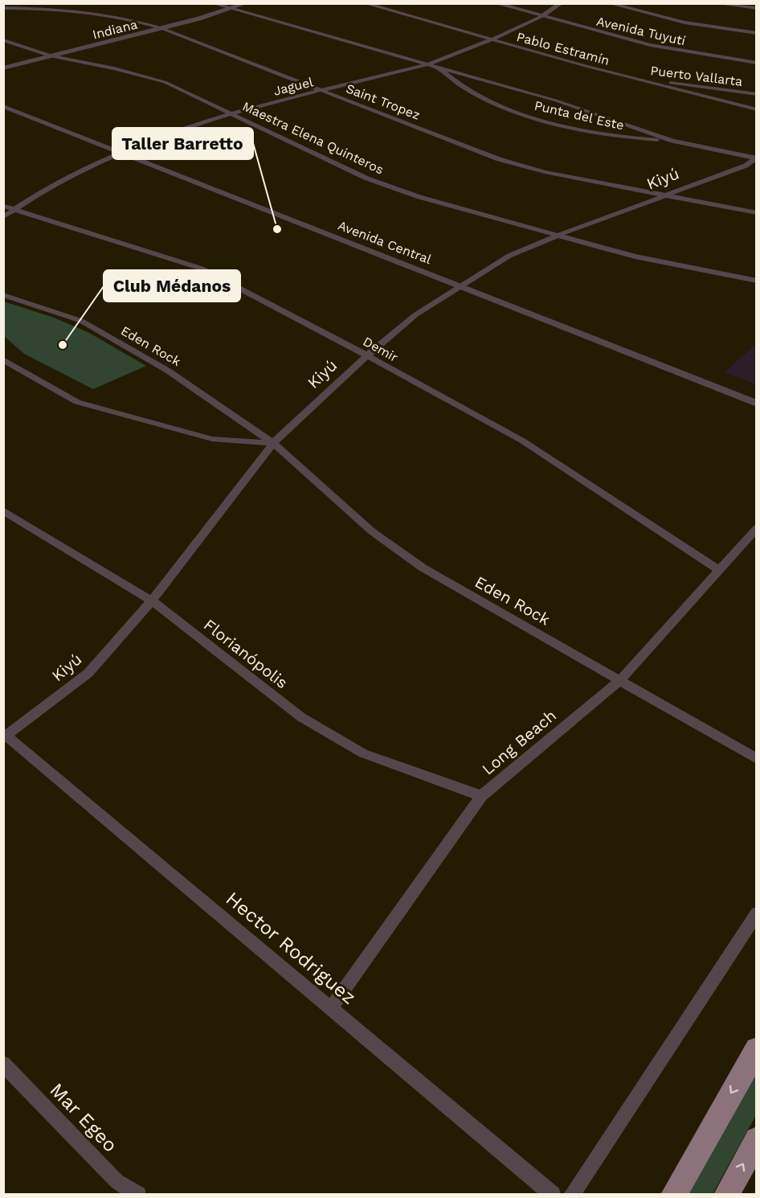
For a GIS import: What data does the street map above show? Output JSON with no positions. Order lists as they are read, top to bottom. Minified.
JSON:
{"streets":{"street":["Indiana","Avenida Tuyutí","Pablo Estramín","Puerto Vallarta","Jaguel","Saint Tropez","Punta del Este","Maestra Elena Quinteros","Kiyú","Avenida Central","Eden Rock","Demir","Florianópolis","Long Beach","Hector Rodriguez","Mar Egeo"]},"crossings":[["Indiana","Saint Tropez"],["Indiana","Punta del Este"],["Indiana","Maestra Elena Quinteros"],["Avenida Tuyutí","Jaguel"],["Pablo Estramín","Puerto Vallarta"],["Pablo Estramín","Jaguel"],["Jaguel","Saint Tropez"],["Jaguel","Punta del Este"],["Jaguel","Maestra Elena Quinteros"],["Jaguel","Avenida Central"],["Jaguel","Demir"],["Saint Tropez","Kiyú"],["Punta del Este","Kiyú"],["Maestra Elena Quinteros","Kiyú"],["Kiyú","Avenida Central"],["Kiyú","Eden Rock"],["Kiyú","Demir"],["Kiyú","Florianópolis"],["Kiyú","Hector Rodriguez"],["Eden Rock","Long Beach"],["Demir","Long Beach"],["Florianópolis","Long Beach"],["Long Beach","Hector Rodriguez"]],"places":["Taller Barretto","Club Médanos"]}
